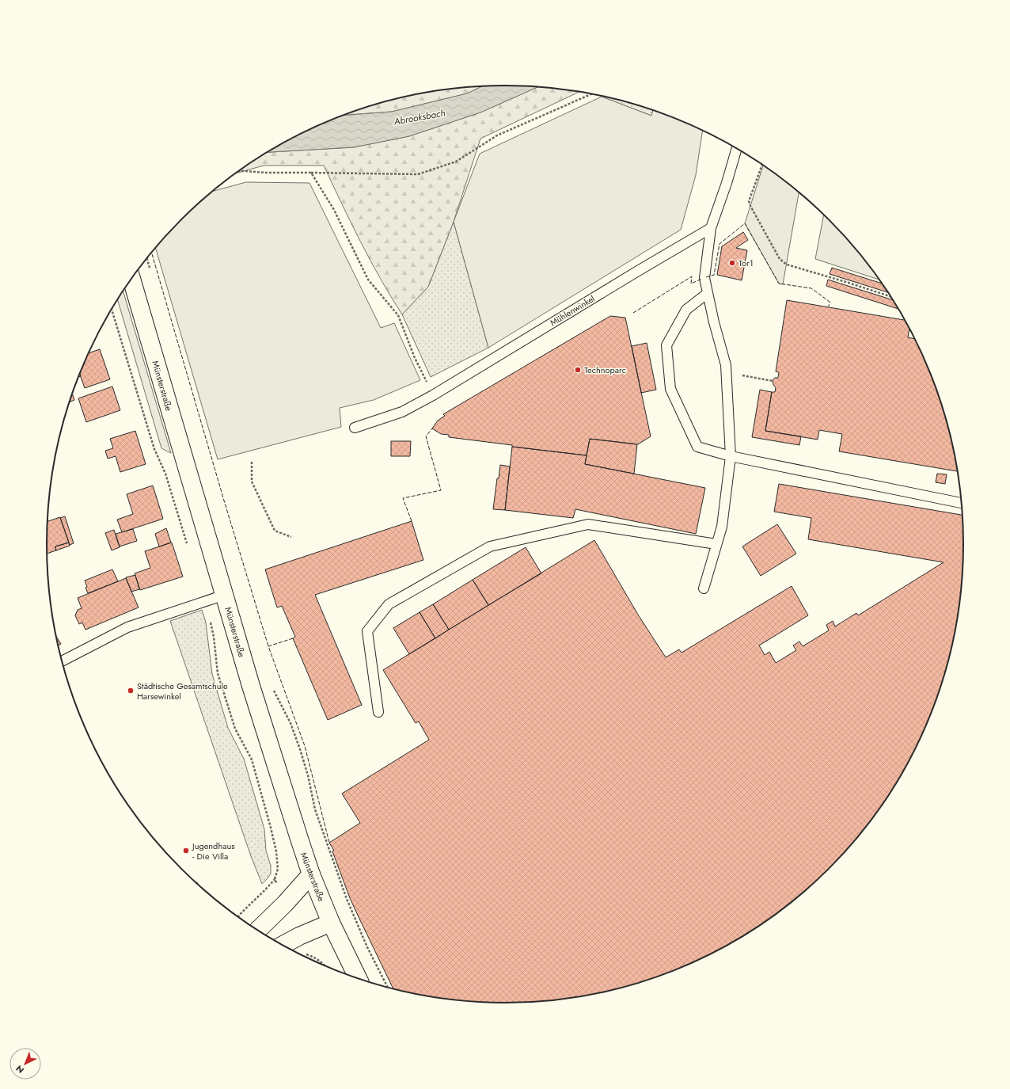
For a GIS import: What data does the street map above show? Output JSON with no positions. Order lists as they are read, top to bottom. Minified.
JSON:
{"streets":{"main road":["Münsterstraße"],"lane":["Mühlenwinkel"]},"water":["Abrooksbach"],"places":["Tor1","Technoparc","Städtische Gesamtschule Harsewinkel","Jugendhaus - Die Villa"],"north":"bottom left"}
